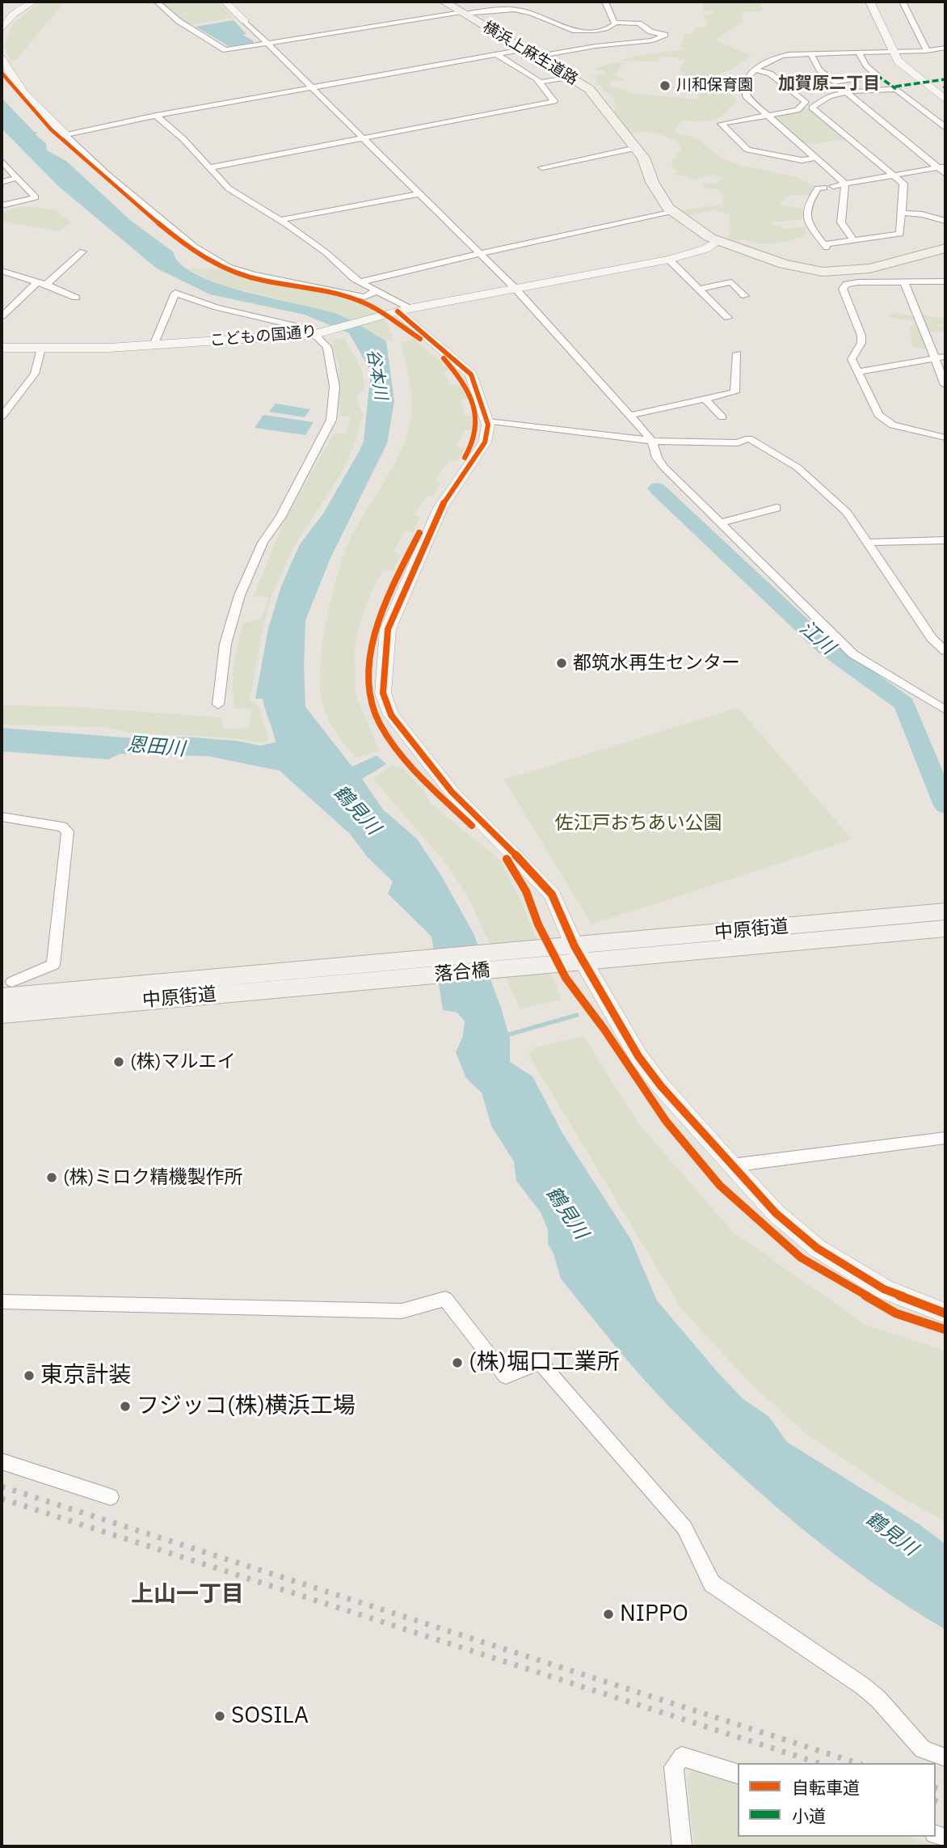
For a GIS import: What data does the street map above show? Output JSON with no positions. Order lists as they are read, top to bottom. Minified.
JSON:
{"streets":{"main road":["横浜上麻生道路","中原街道","落合橋"],"street":["こどもの国通り"]},"crossings":[["横浜上麻生道路","こどもの国通り"],["中原街道","落合橋"]],"districts":["加賀原二丁目","上山一丁目"],"water":["谷本川","江川","恩田川","鶴見川"],"parks":["佐江戸おちあい公園"],"places":["川和保育園","都筑水再生センター","(株)マルエイ","(株)ミロク精機製作所","(株)堀口工業所","東京計装","フジッコ(株)横浜工場","NIPPO","SOSILA"],"legend":["自転車道","小道"]}
